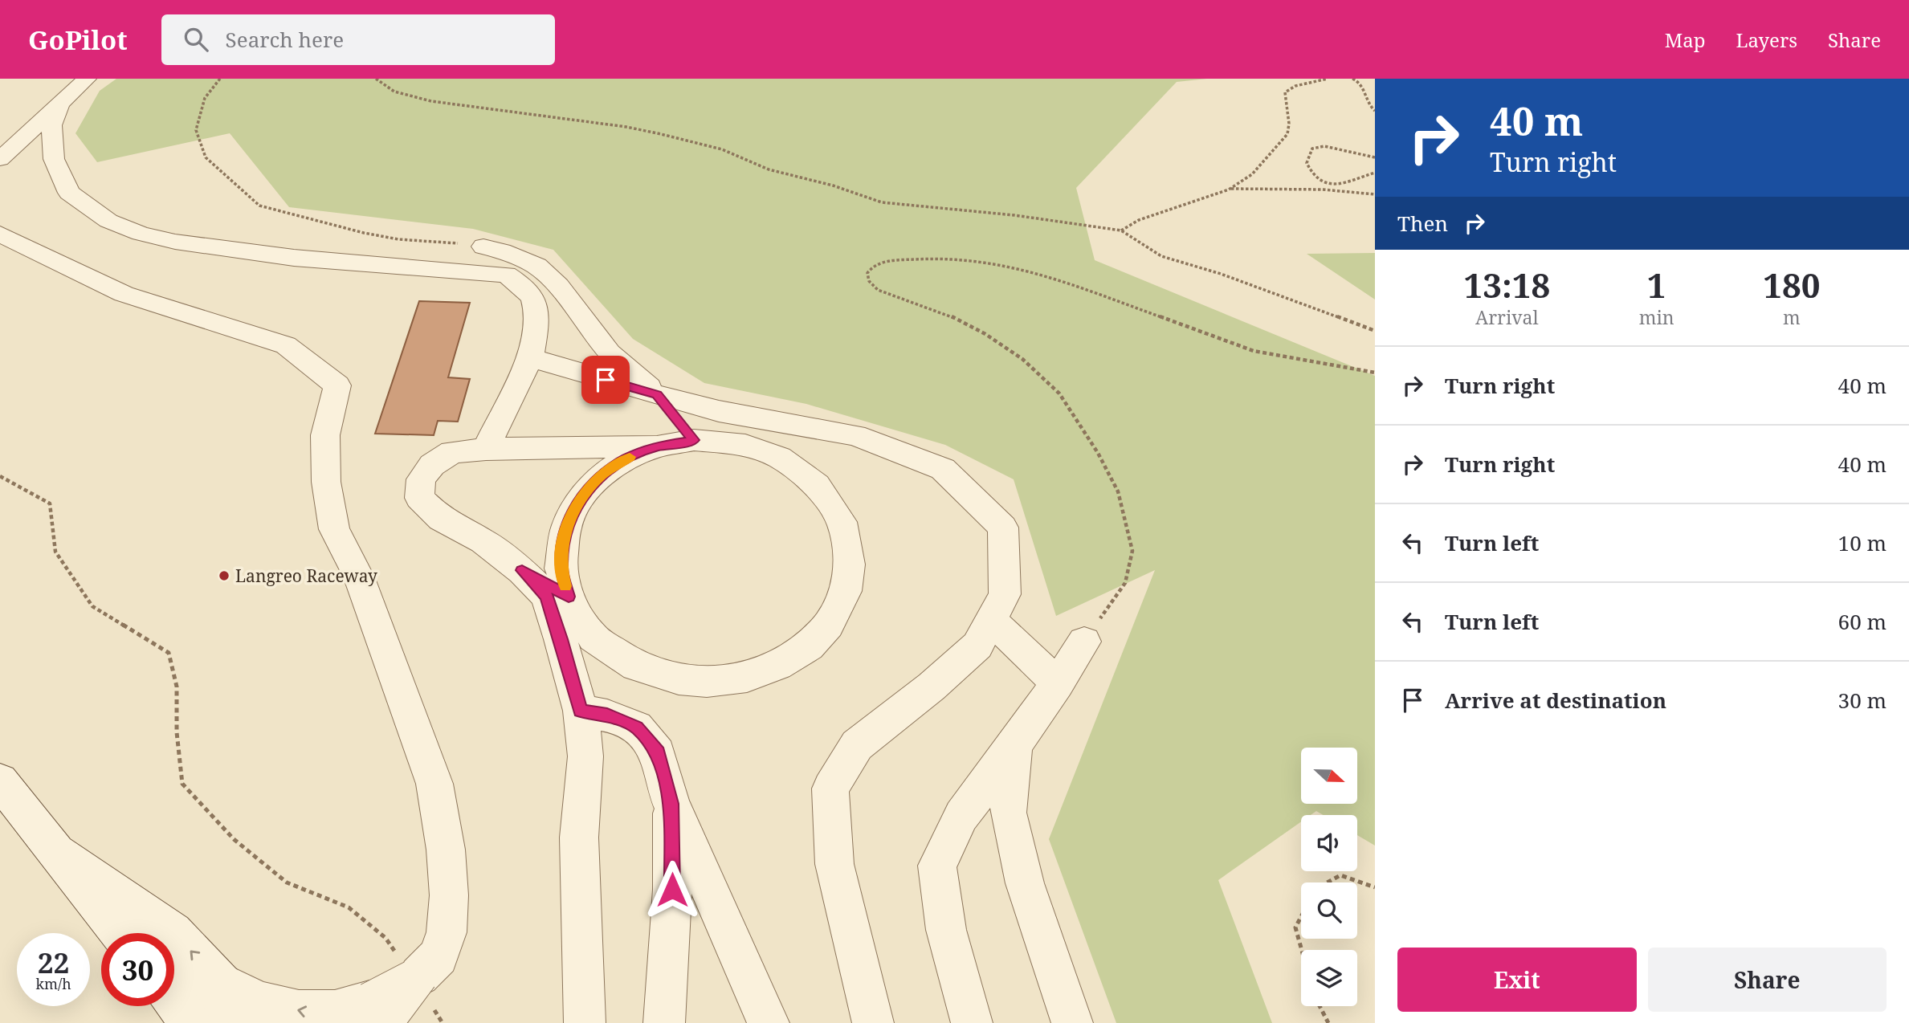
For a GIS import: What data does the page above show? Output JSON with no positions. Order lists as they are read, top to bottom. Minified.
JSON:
{"places":["Langreo Raceway"],"north":"right","page":{"header":"GoPilot","search":"Search here","nav":["Map","Layers","Share"],"turn":["40 m","Turn right"],"then":"Then","eta":["13:18","Arrival","1","min","180","m"],"list":[{"name":"Turn right","value":"40 m"},{"name":"Turn right","value":"40 m"},{"name":"Turn left","value":"10 m"},{"name":"Turn left","value":"60 m"},{"name":"Arrive at destination","value":"30 m"}],"speed":"22 km/h","limit":"30","buttons":["Exit","Share"]}}
